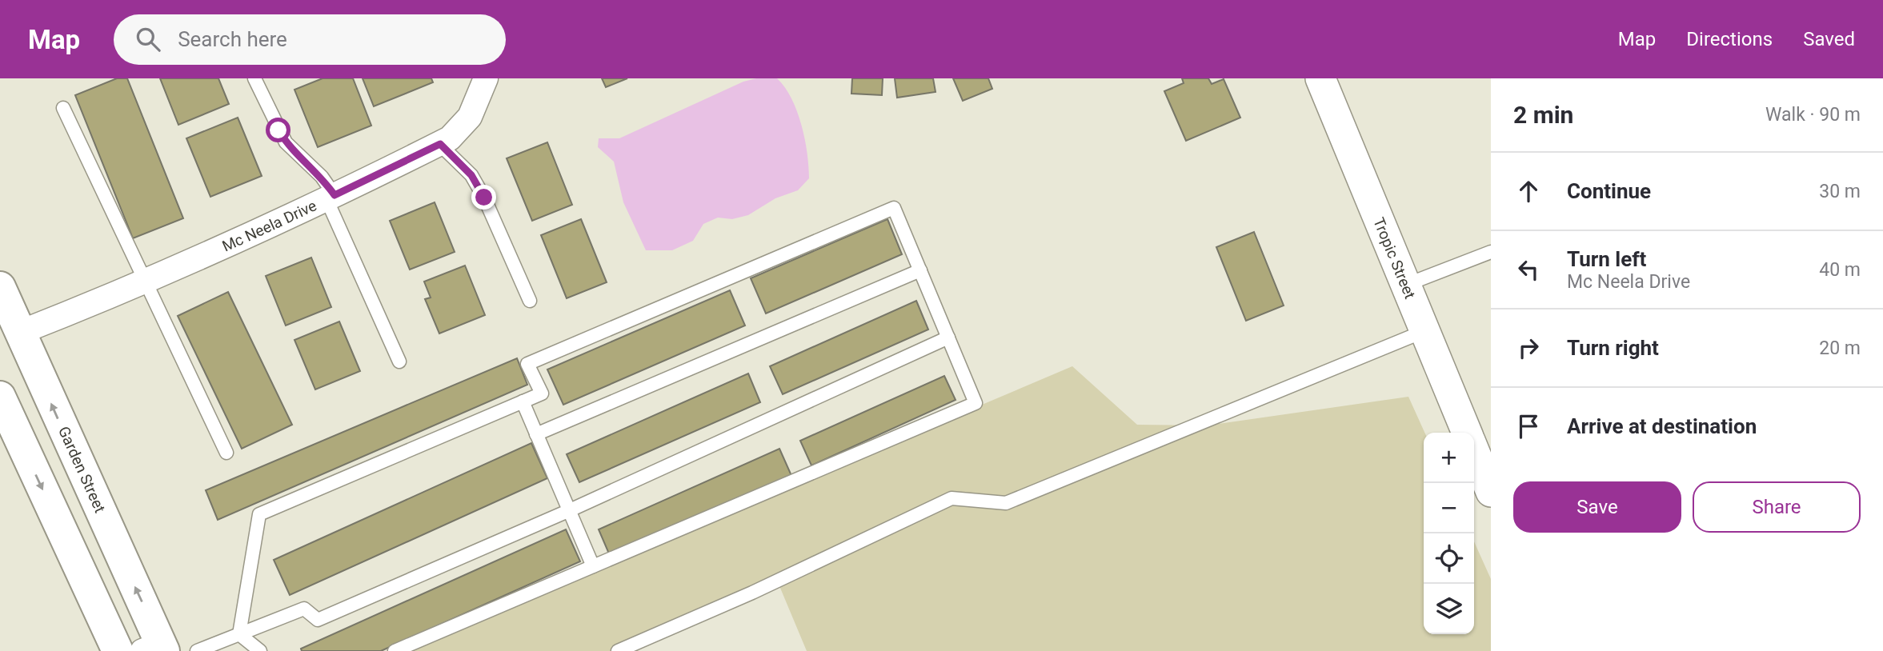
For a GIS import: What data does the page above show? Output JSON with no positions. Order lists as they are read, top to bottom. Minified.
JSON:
{"streets":{"main road":["Garden Street"],"street":["Mc Neela Drive","Tropic Street"]},"crossings":[["Mc Neela Drive","Garden Street"]],"page":{"header":"Map","search":"Search here","nav":["Map","Directions","Saved"],"heading":["2 min","Walk · 90 m"],"list":[["Continue","30 m"],["Turn left","Mc Neela Drive","40 m"],["Turn right","20 m"],"Arrive at destination"],"map_buttons":["+","−"],"buttons":["Save","Share"]}}
